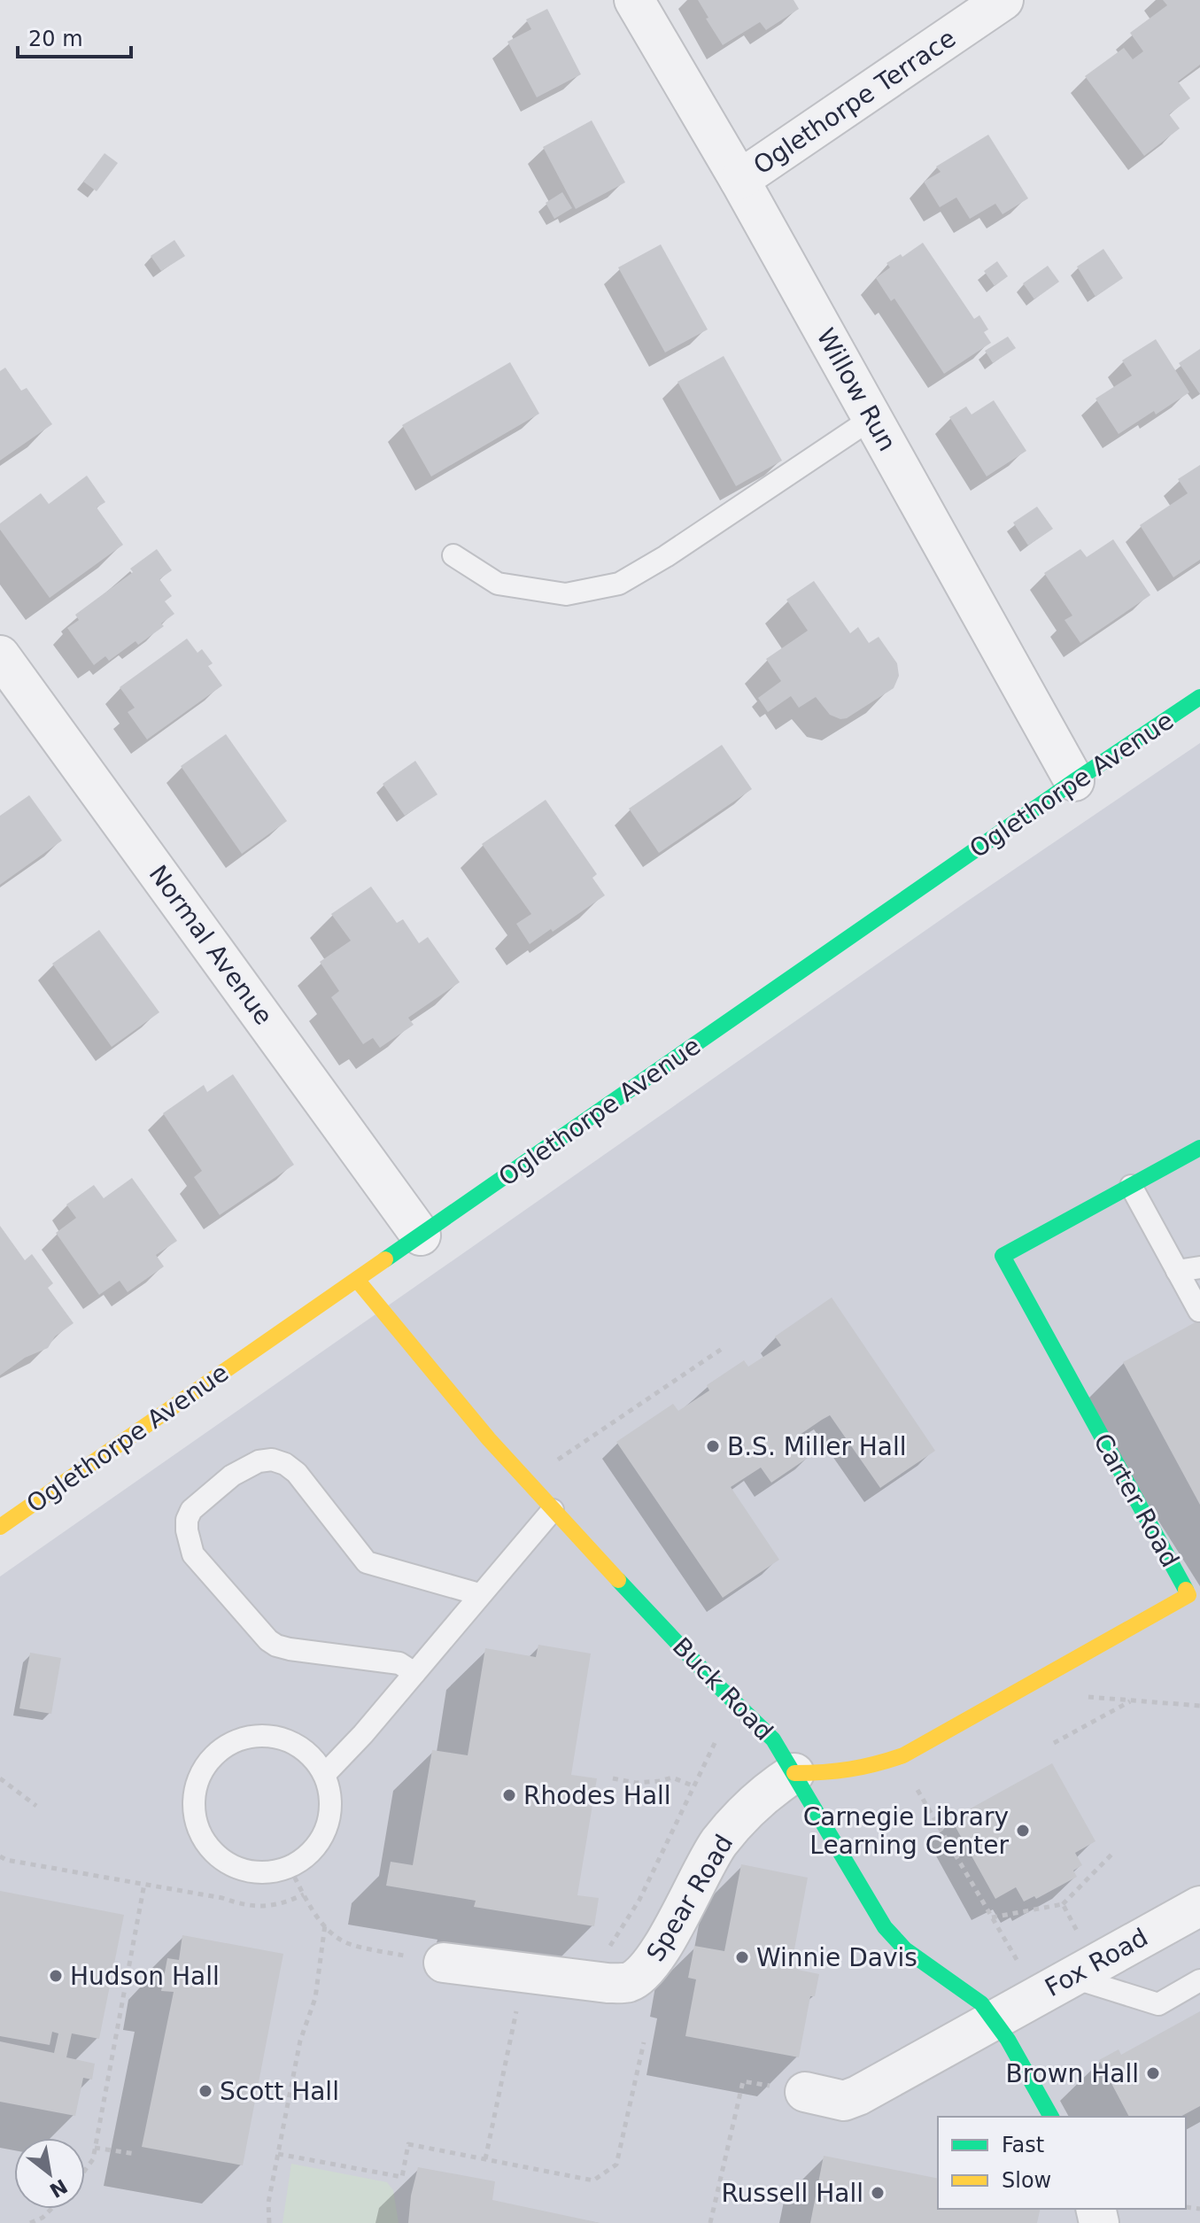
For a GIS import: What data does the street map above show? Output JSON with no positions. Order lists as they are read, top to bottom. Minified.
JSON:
{"streets":{"street":["Oglethorpe Terrace","Willow Run","Oglethorpe Avenue","Normal Avenue","Carter Road","Buck Road","Spear Road","Fox Road"]},"crossings":[["Oglethorpe Terrace","Willow Run"],["Willow Run","Oglethorpe Avenue"],["Oglethorpe Avenue","Normal Avenue"],["Oglethorpe Avenue","Buck Road"],["Carter Road","Buck Road"],["Carter Road","Spear Road"],["Buck Road","Spear Road"],["Buck Road","Fox Road"]],"places":["B.S. Miller Hall","Rhodes Hall","Carnegie Library Learning Center","Winnie Davis","Hudson Hall","Brown Hall","Scott Hall","Russell Hall"],"legend":["Fast","Slow"],"scale_bar":"20 m","north":"bottom right"}
